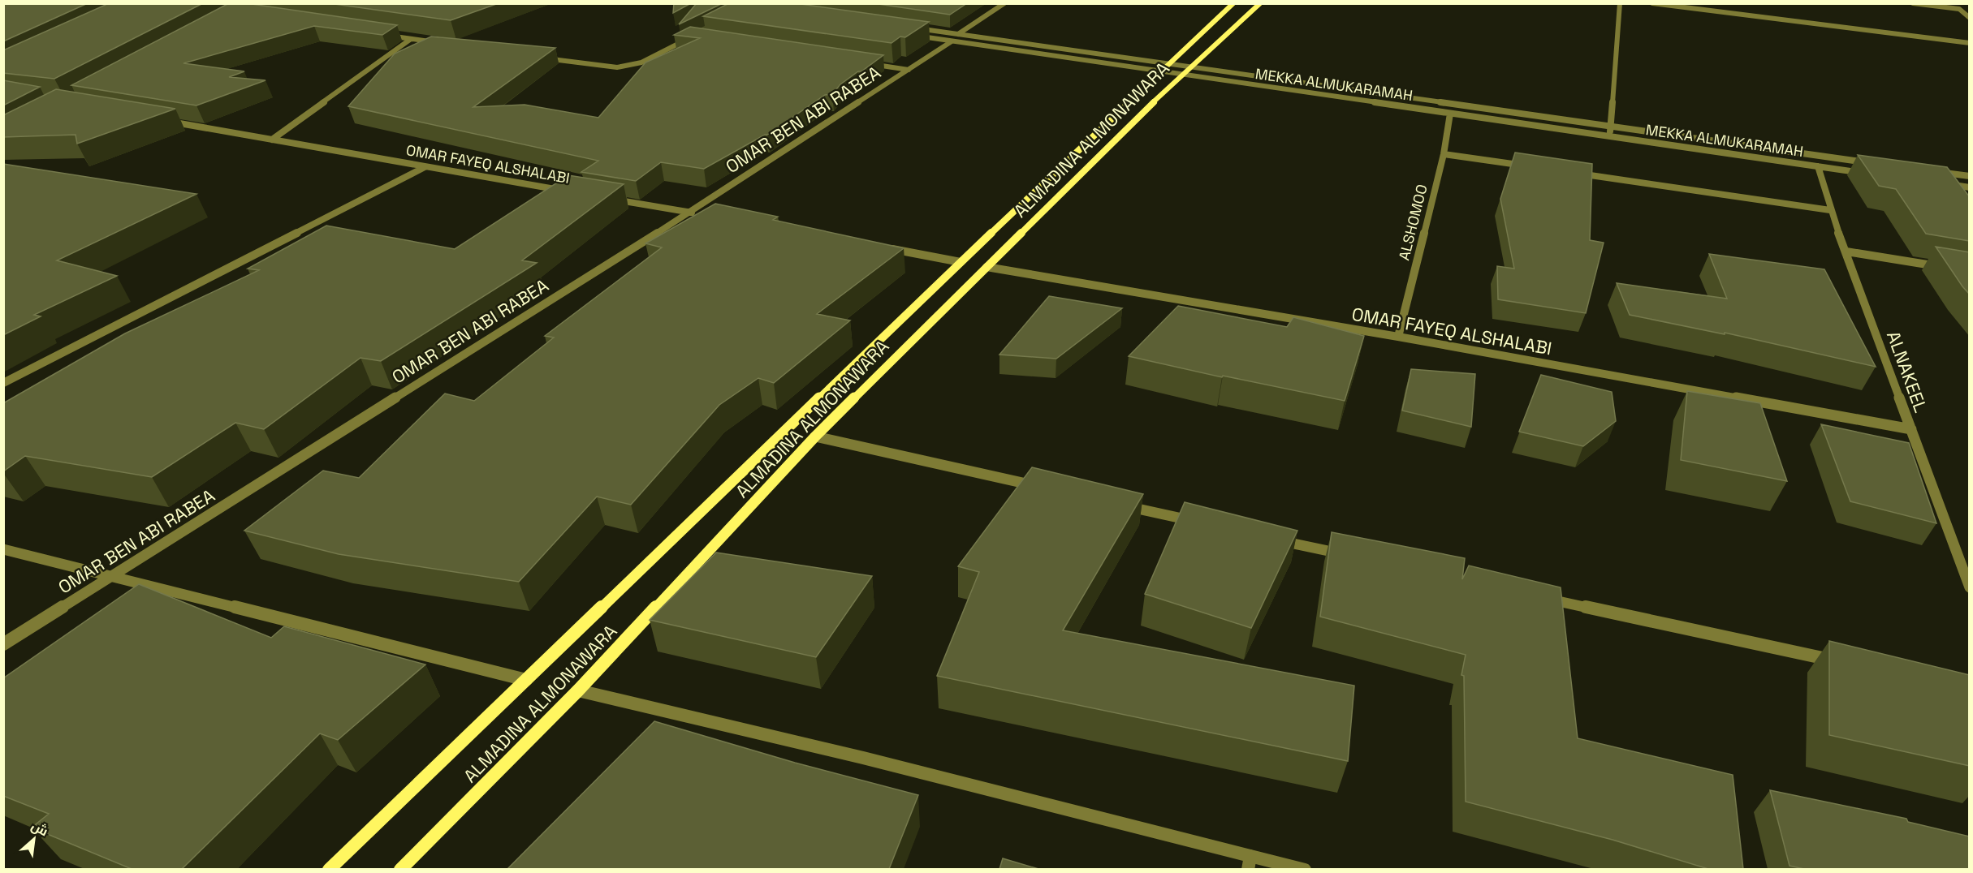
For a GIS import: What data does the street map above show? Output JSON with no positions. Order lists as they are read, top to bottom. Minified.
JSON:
{"streets":{"main road":["ALMADINA ALMONAWARA"],"street":["MEKKA ALMUKARAMAH","OMAR BEN ABI RABEA","OMAR FAYEQ ALSHALABI","ALSHOMOO","ALNAKEEL"]},"crossings":[["MEKKA ALMUKARAMAH","OMAR BEN ABI RABEA"],["MEKKA ALMUKARAMAH","ALMADINA ALMONAWARA"],["MEKKA ALMUKARAMAH","ALSHOMOO"],["MEKKA ALMUKARAMAH","ALNAKEEL"],["ALMADINA ALMONAWARA","OMAR FAYEQ ALSHALABI"],["OMAR FAYEQ ALSHALABI","ALSHOMOO"],["OMAR FAYEQ ALSHALABI","ALNAKEEL"]],"north":"top right"}
